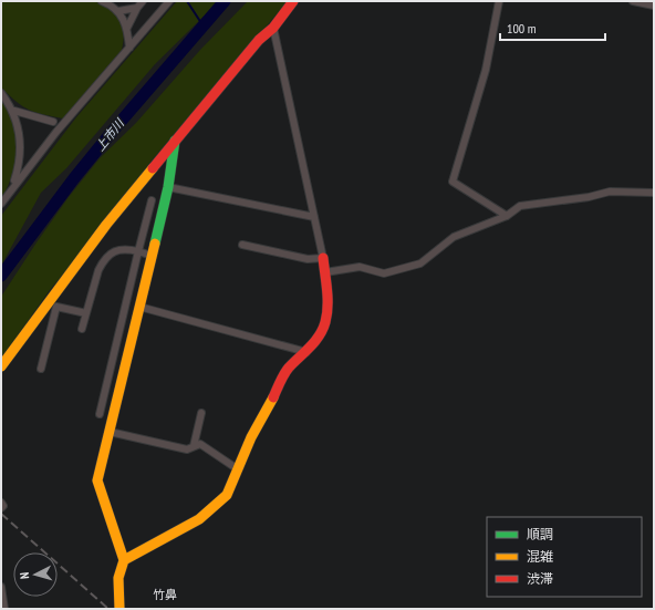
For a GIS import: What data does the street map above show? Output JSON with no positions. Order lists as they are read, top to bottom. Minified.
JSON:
{"districts":["竹鼻"],"water":["上市川"],"legend":["順調","混雑","渋滞"],"scale_bar":"100 m","north":"left"}
